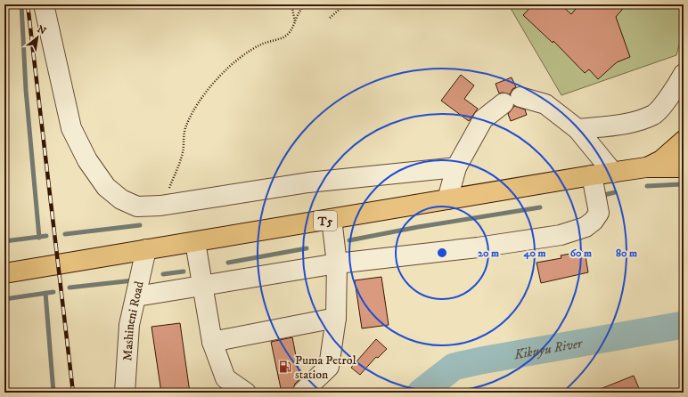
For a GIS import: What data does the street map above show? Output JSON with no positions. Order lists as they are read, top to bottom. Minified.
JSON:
{"streets":{"highway":["T5"],"street":["Mashineni Road"]},"crossings":[["T5","Mashineni Road"]],"water":["Kikuyu River"],"places":{"fuel station":["Puma Petrol station"]},"north":"top right","rings":["20 m","40 m","60 m","80 m"]}
